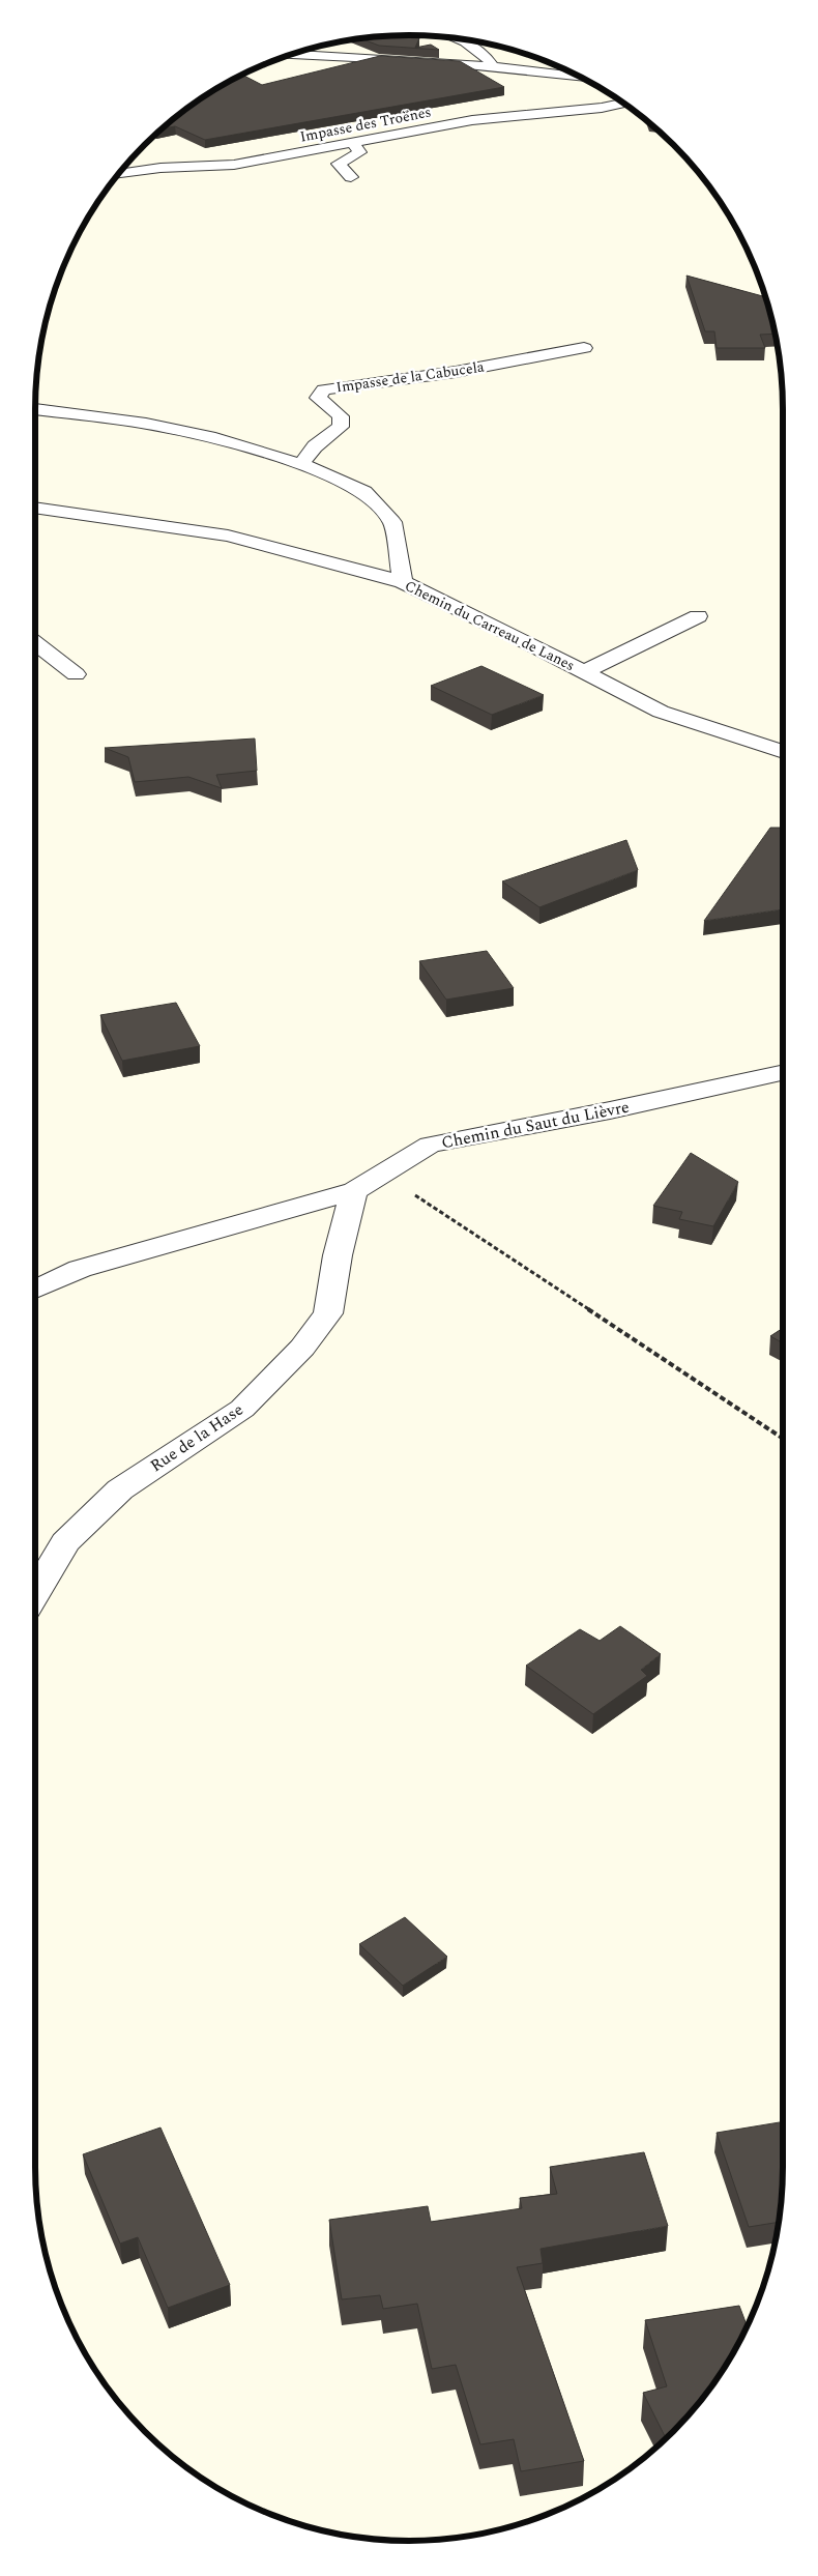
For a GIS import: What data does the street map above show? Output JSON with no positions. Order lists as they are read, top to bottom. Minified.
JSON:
{"streets":{"street":["Impasse des Troënes","Impasse de la Cabucela","Chemin du Carreau de Lanes","Chemin du Saut du Lièvre","Rue de la Hase"]},"crossings":[["Chemin du Saut du Lièvre","Rue de la Hase"]]}
